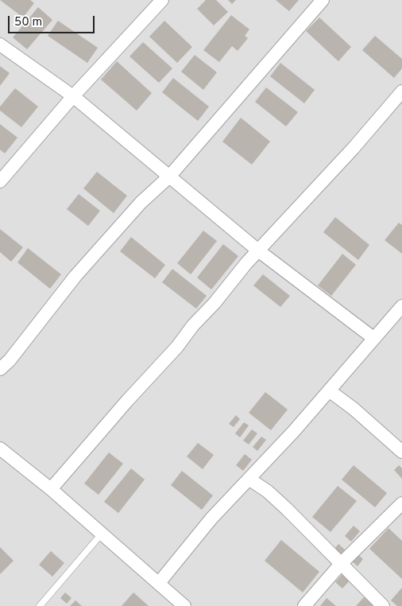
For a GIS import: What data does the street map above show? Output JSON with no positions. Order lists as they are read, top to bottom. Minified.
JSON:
{"scale_bar":"50 m"}
